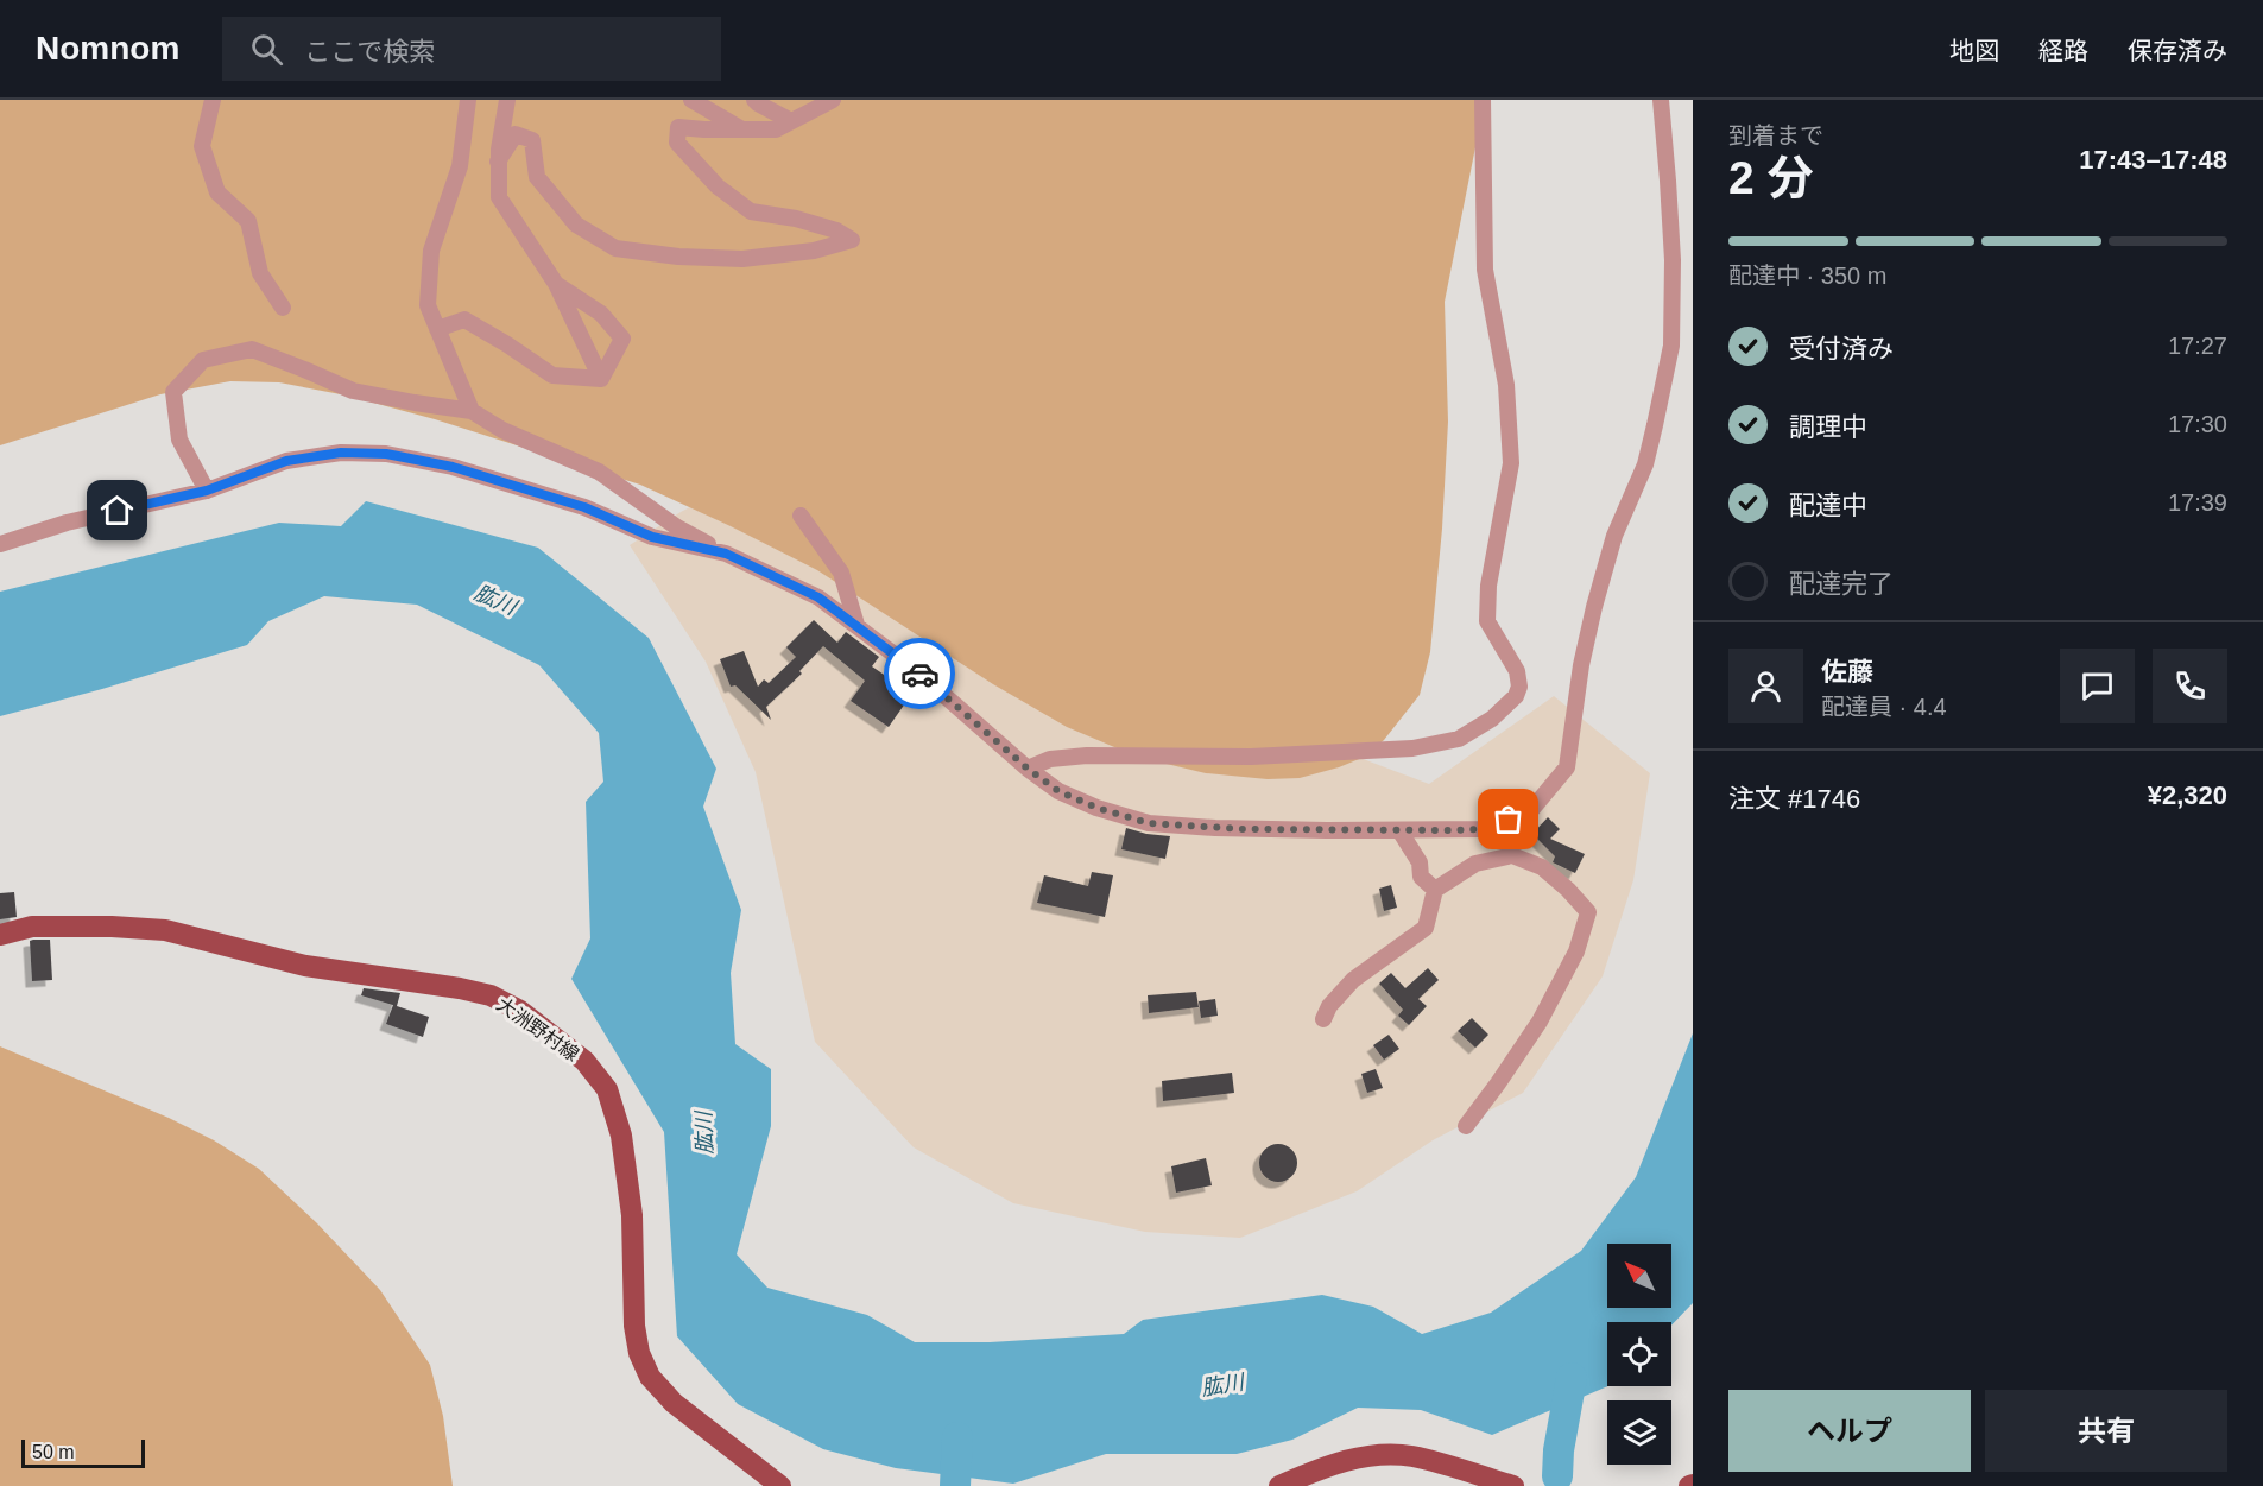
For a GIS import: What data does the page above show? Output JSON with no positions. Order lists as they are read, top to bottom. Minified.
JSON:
{"streets":{"main road":["大洲野村線"]},"water":["肱川"],"scale_bar":"50 m","north":"top left","page":{"header":"Nomnom","search":"ここで検索","nav":["地図","経路","保存済み"],"heading":["2 分","到着まで","17:43–17:48"],"panel":["佐藤","配達員 · 4.4","注文 #1746","¥2,320"],"bar":"配達中 · 350 m","list":[["受付済み","17:27"],["調理中","17:30"],["配達中","17:39"],"配達完了"],"buttons":["ヘルプ","共有"],"scale":"50 m"}}
